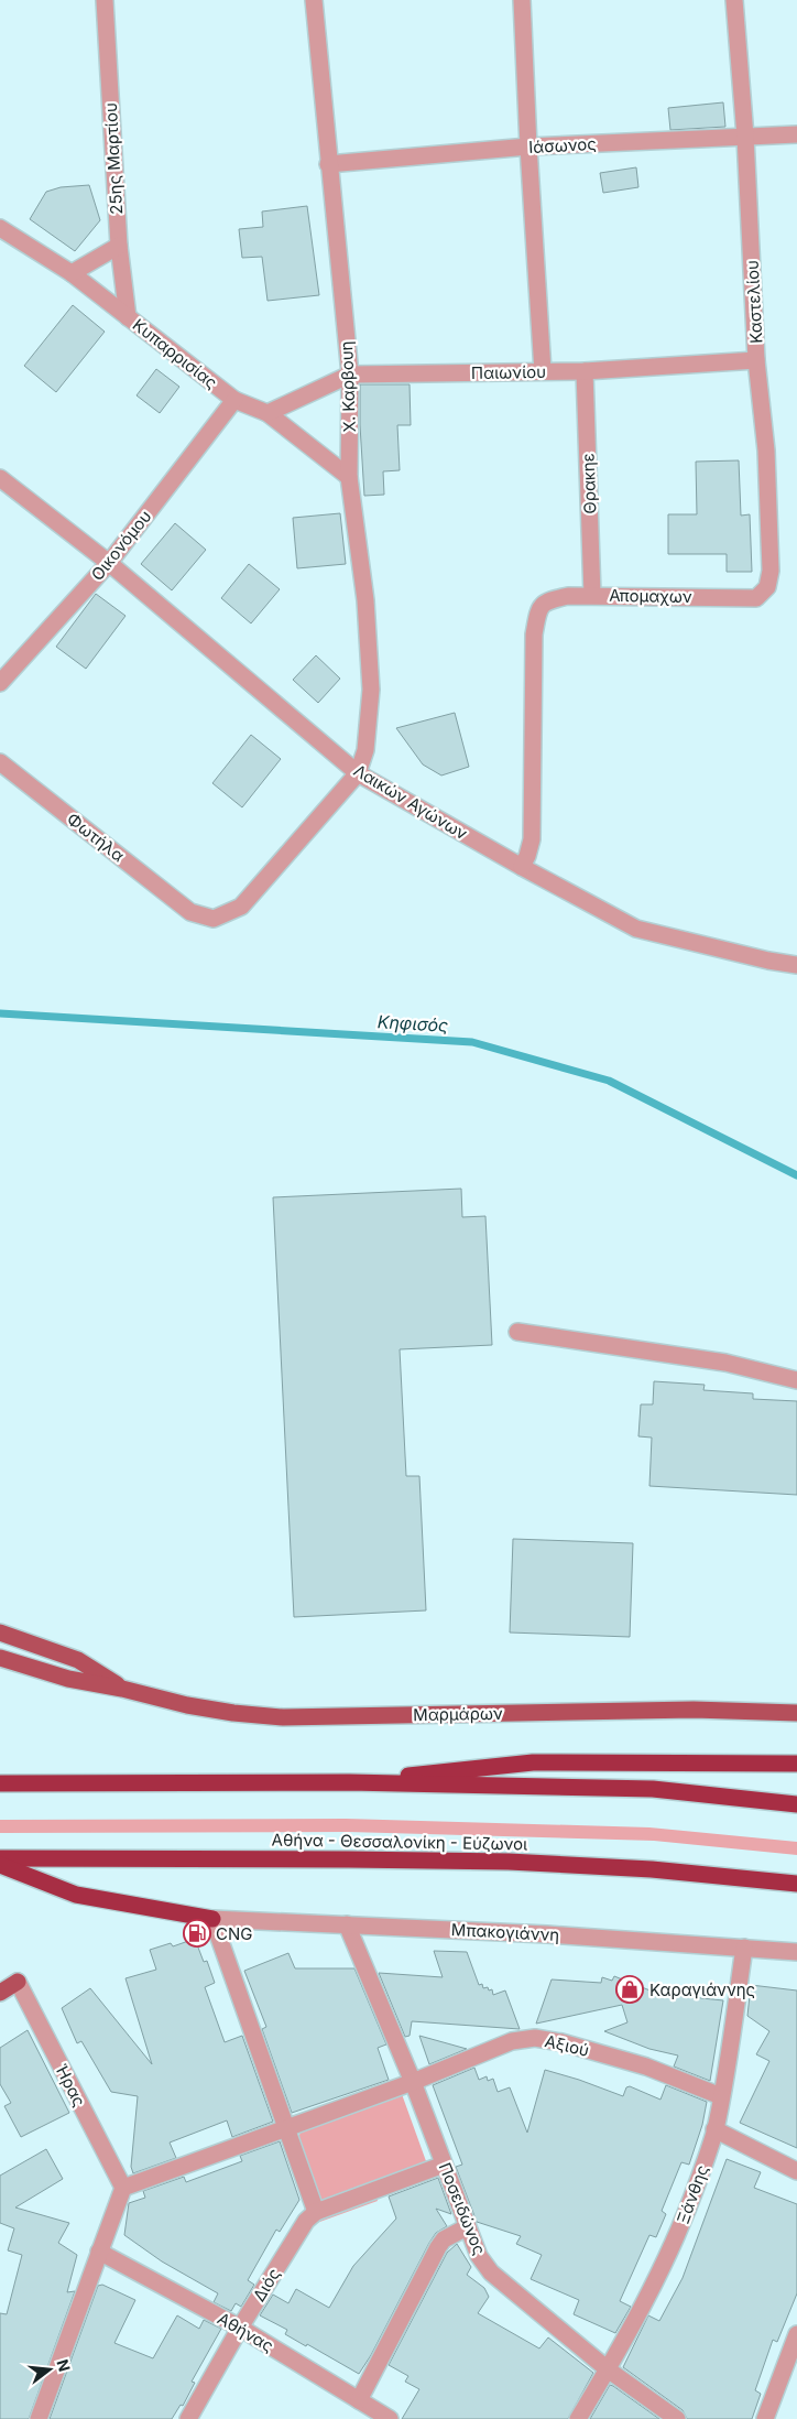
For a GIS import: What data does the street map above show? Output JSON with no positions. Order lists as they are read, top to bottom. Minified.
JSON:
{"streets":{"highway":["Αθήνα - Θεσσαλονίκη - Εύζωνοι"],"main road":["Μαρμάρων"],"street":["Ιάσωνος","25ης Μαρτίου","Καστελίου","Κυπαρρισίας","Παιωνίου","Χ. Καρβουη","Θρακηε","Οικονόμου","Απομαχων","Λαικών Αγώνων","Φωτήλα","Μπακογιάννη","Αξιού","Ήρας","Ξάνθης","Ποσειδώνος","Διός","Αθήνας"]},"crossings":[["Ιάσωνος","Καστελίου"],["Ιάσωνος","Χ. Καρβουη"],["25ης Μαρτίου","Κυπαρρισίας"],["Καστελίου","Παιωνίου"],["Καστελίου","Απομαχων"],["Κυπαρρισίας","Παιωνίου"],["Κυπαρρισίας","Χ. Καρβουη"],["Κυπαρρισίας","Οικονόμου"],["Παιωνίου","Χ. Καρβουη"],["Παιωνίου","Θρακηε"],["Χ. Καρβουη","Λαικών Αγώνων"],["Χ. Καρβουη","Φωτήλα"],["Θρακηε","Απομαχων"],["Οικονόμου","Λαικών Αγώνων"],["Απομαχων","Λαικών Αγώνων"],["Λαικών Αγώνων","Φωτήλα"],["Μπακογιάννη","Ξάνθης"],["Μπακογιάννη","Ποσειδώνος"],["Αξιού","Ήρας"],["Αξιού","Ξάνθης"],["Αξιού","Ποσειδώνος"],["Ξάνθης","Ποσειδώνος"],["Διός","Αθήνας"]],"water":["Κηφισός"],"places":{"fuel station":["CNG"],"shop":["Καραγιάννης"]},"north":"right"}
